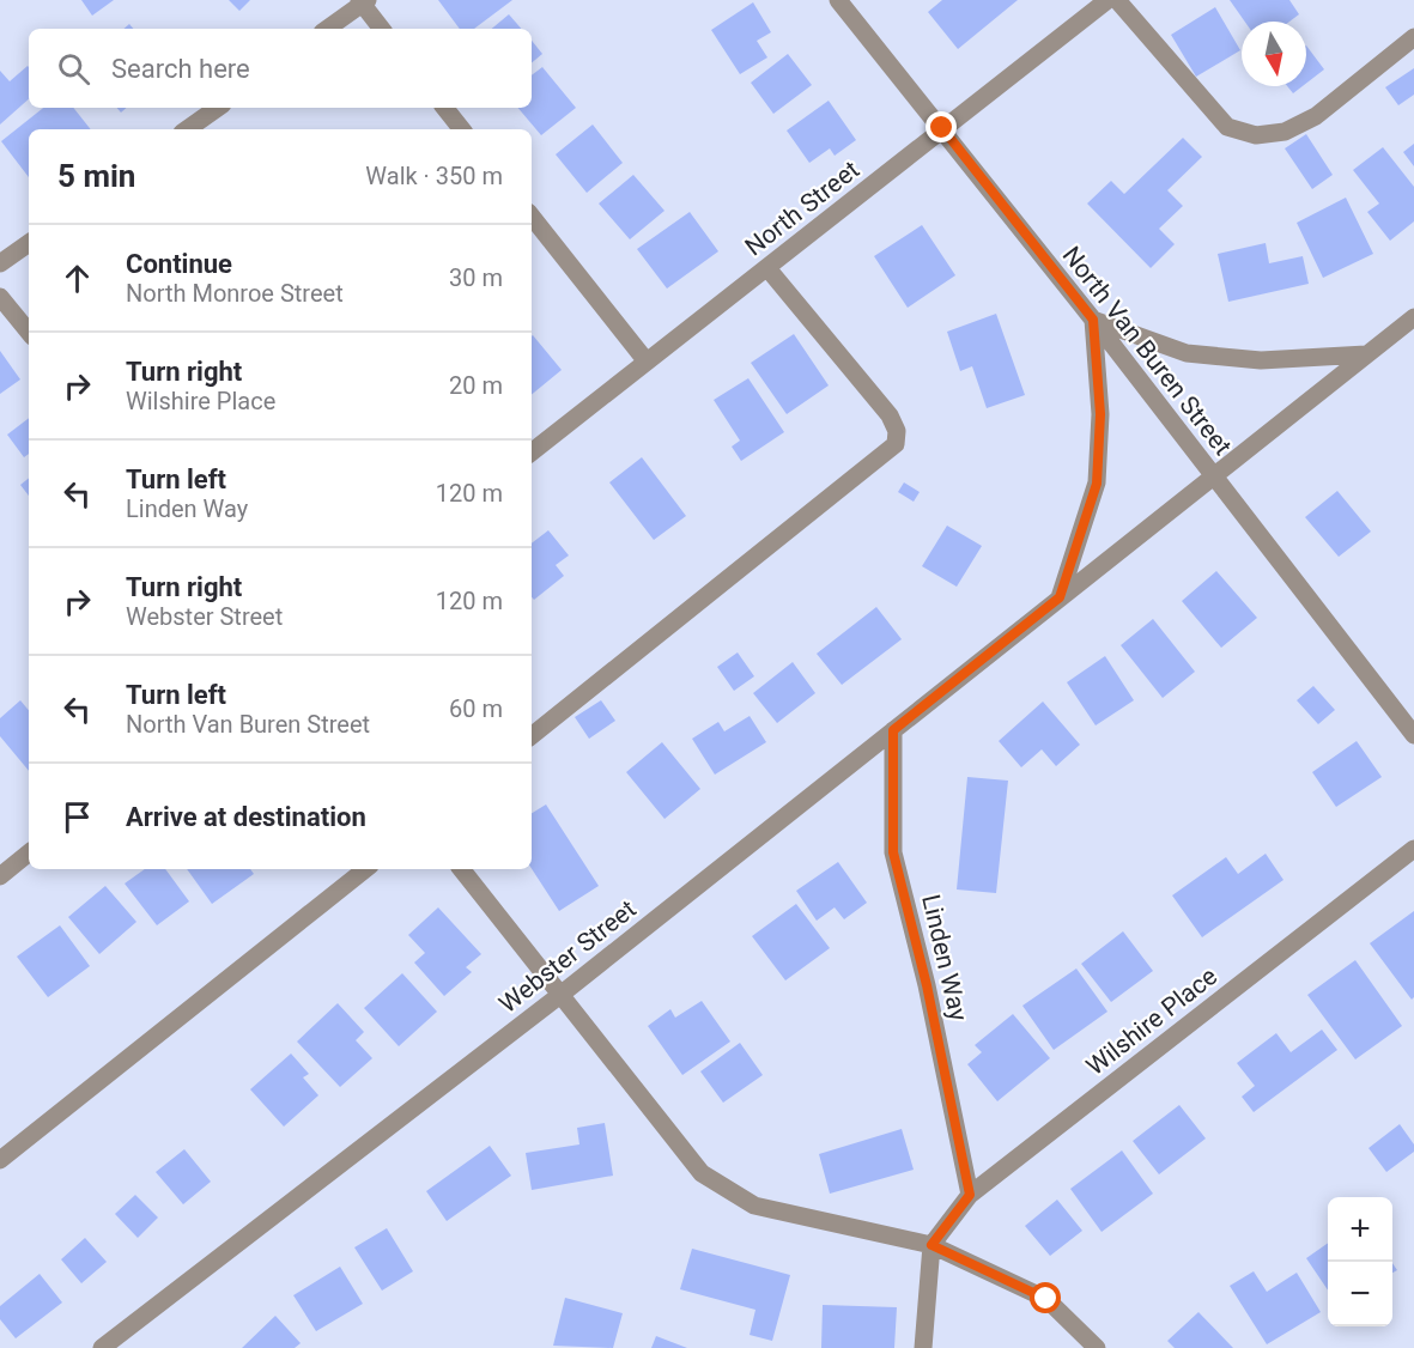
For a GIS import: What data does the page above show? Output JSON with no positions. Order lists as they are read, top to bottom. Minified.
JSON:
{"streets":{"street":["North Street","North Van Buren Street","Webster Street","Linden Way","Wilshire Place"]},"crossings":[["North Street","North Van Buren Street"],["North Van Buren Street","Webster Street"],["Webster Street","Linden Way"],["Linden Way","Wilshire Place"]],"north":"bottom","page":{"search":"Search here","heading":["5 min","Walk · 350 m"],"list":[["Continue","North Monroe Street","30 m"],["Turn right","Wilshire Place","20 m"],["Turn left","Linden Way","120 m"],["Turn right","Webster Street","120 m"],["Turn left","North Van Buren Street","60 m"],"Arrive at destination"],"map_buttons":["+","−"]}}
